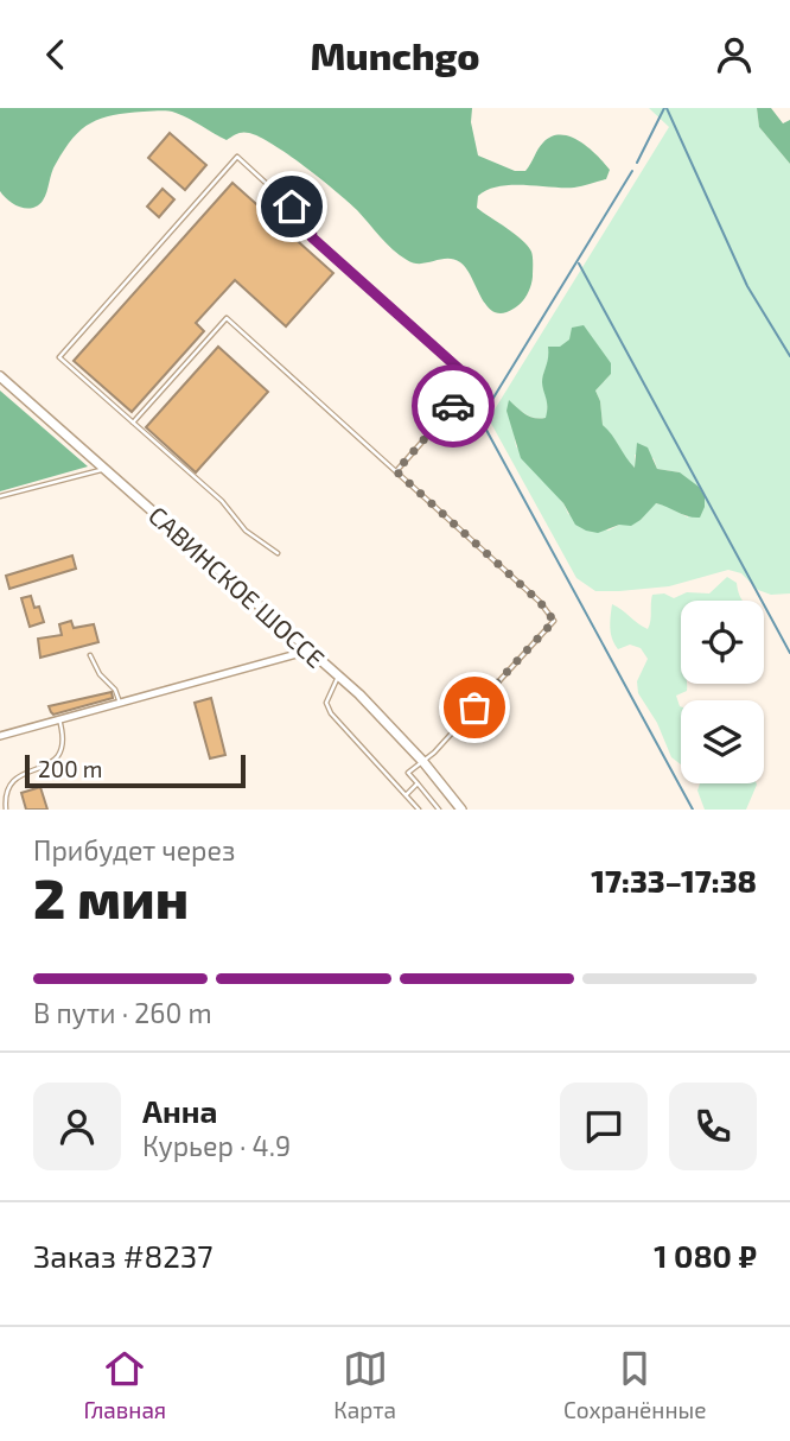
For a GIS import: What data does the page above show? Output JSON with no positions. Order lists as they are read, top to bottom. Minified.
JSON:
{"streets":{"street":["САВИНСКОЕ ШОССЕ"]},"scale_bar":"200 m","page":{"header":"Munchgo","scale":"200 m","heading":["2 мин","Прибудет через","17:33–17:38"],"panel":["Анна","Курьер · 4.9","Заказ #8237","1 080 ₽"],"bar":"В пути · 260 m","tabs":["Главная","Карта","Сохранённые"]}}
